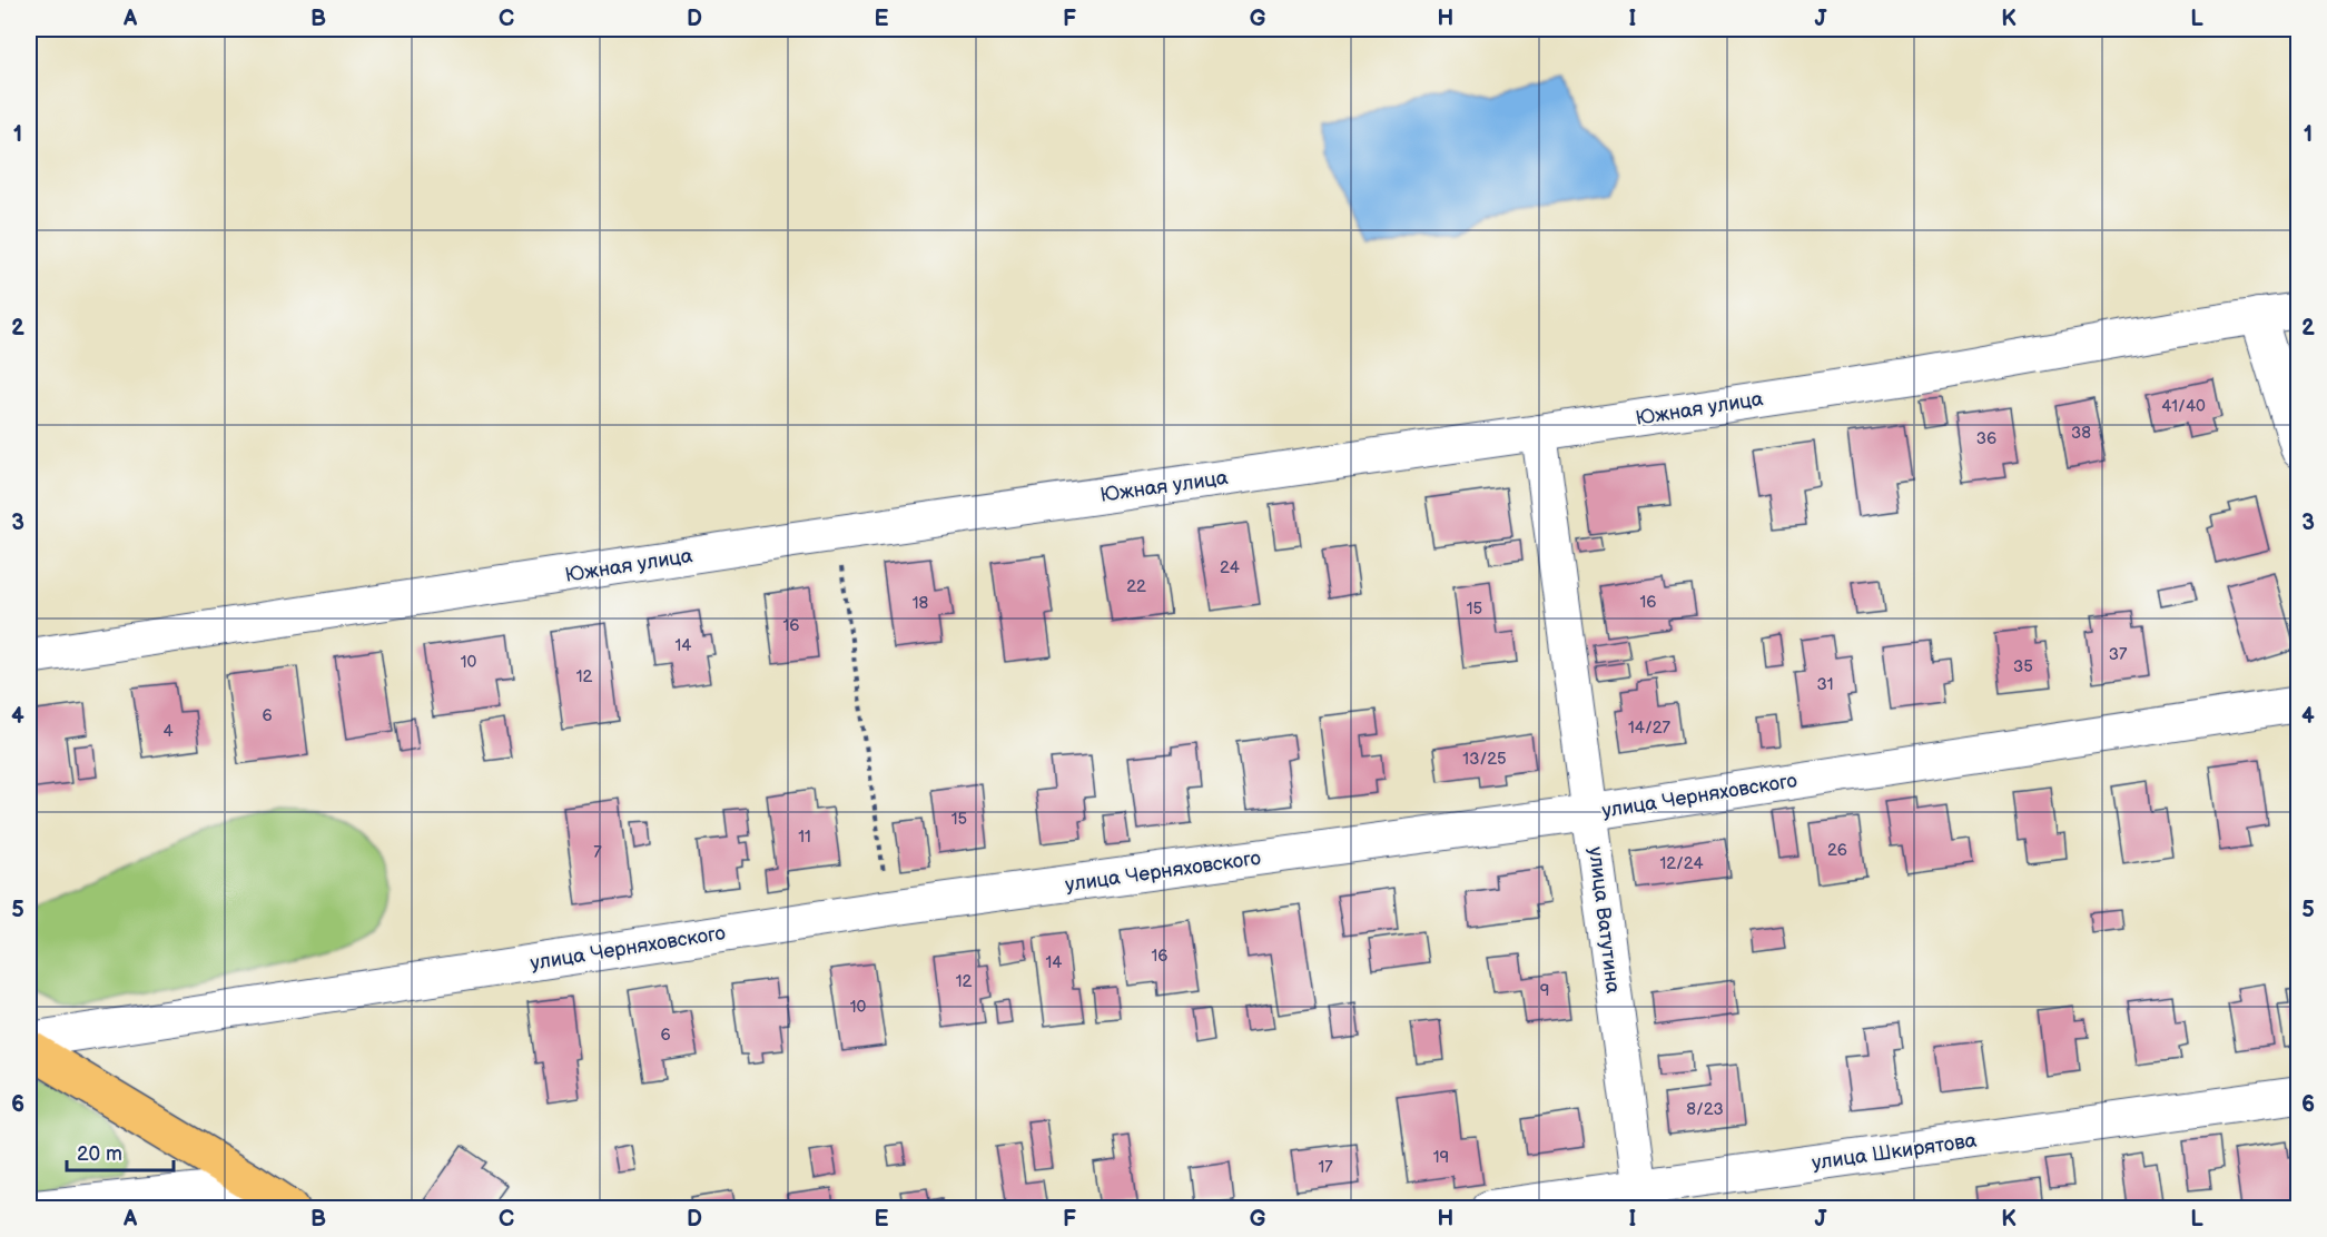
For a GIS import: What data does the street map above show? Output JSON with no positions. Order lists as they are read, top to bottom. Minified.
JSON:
{"streets":{"street":["Южная улица","улица Черняховского","улица Ватутина","улица Шкирятова"]},"crossings":[["Южная улица","улица Ватутина"],["улица Черняховского","улица Ватутина"],["улица Ватутина","улица Шкирятова"]],"house_numbers":["41/40","38","36","24","22","16","18","15","16","14","37","10","35","12","31","6","14/27","4","13/25","15","11","26","7","12/24","16","14","12","9","10","6","8/23","19","17"],"scale_bar":"20 m","grid":{"columns":["A","B","C","D","E","F","G","H","I","J","K","L"],"rows":["1","2","3","4","5","6"]}}
